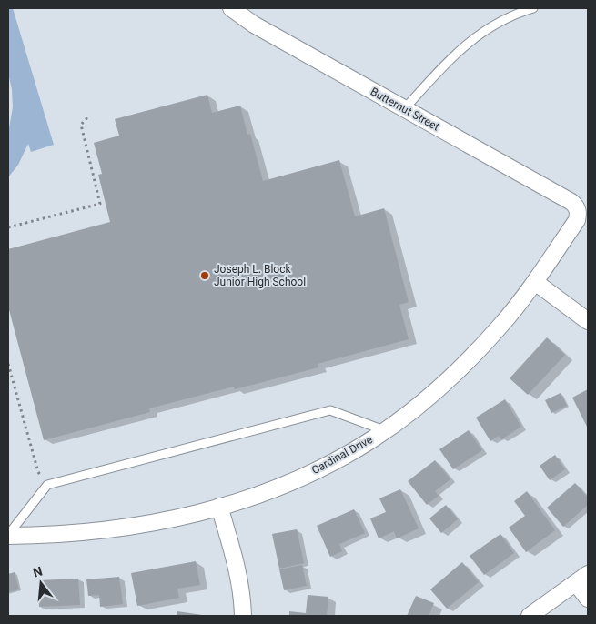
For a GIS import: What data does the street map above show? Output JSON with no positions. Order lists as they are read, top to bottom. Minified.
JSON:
{"streets":{"street":["Butternut Street","Cardinal Drive"]},"crossings":[["Butternut Street","Cardinal Drive"]],"places":["Joseph L. Block Junior High School"],"north":"top"}
